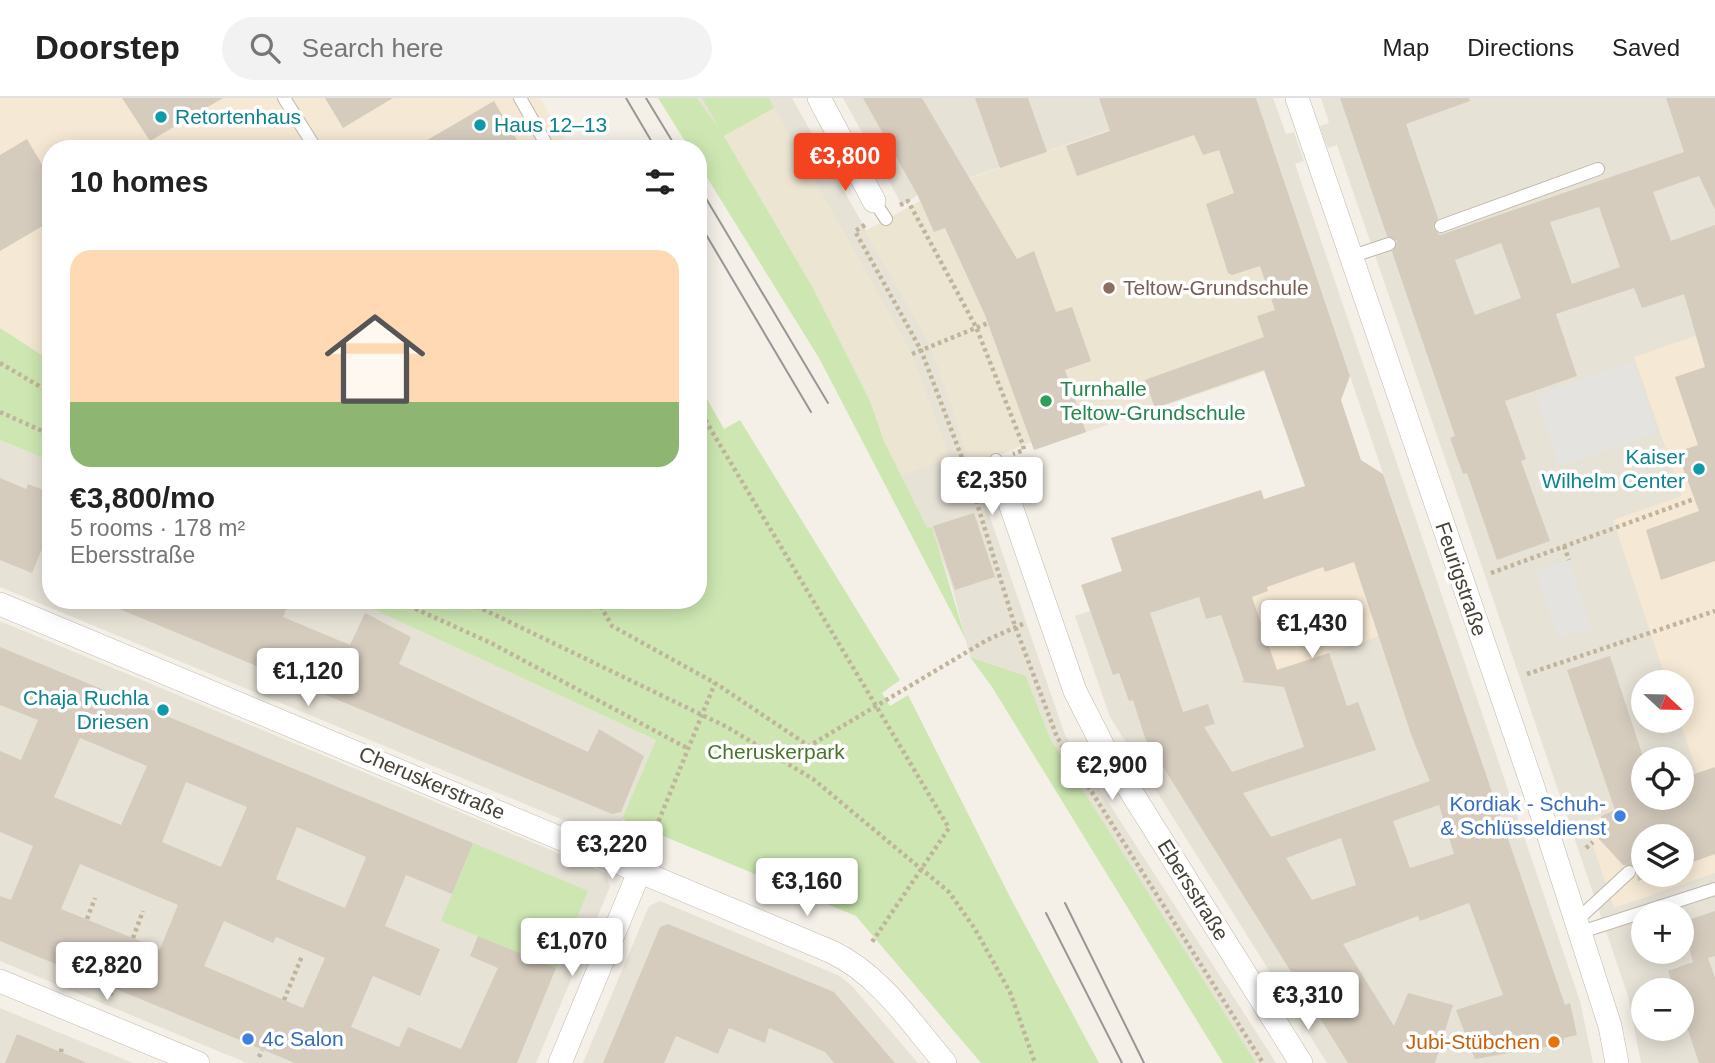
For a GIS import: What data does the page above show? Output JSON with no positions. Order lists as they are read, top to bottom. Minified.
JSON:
{"streets":{"street":["Feurigstraße","Cheruskerstraße","Ebersstraße"]},"parks":["Cheruskerpark"],"places":["Retortenhaus","Haus 12–13","Teltow-Grundschule","Turnhalle Teltow-Grundschule","Kaiser Wilhelm Center","Chaja Ruchla Driesen","Kordiak - Schuh- & Schlüsseldienst","4c Salon","Jubi-Stübchen"],"north":"right","page":{"header":"Doorstep","search":"Search here","nav":["Map","Directions","Saved"],"price":["€3,800","€2,350","€1,430","€1,120","€2,900","€3,220","€3,160","€1,070","€2,820","€3,310"],"heading":"10 homes","list":[{"name":"€3,800/mo","note":"5 rooms · 178 m² · Ebersstraße"}],"map_buttons":["+","−"]}}
